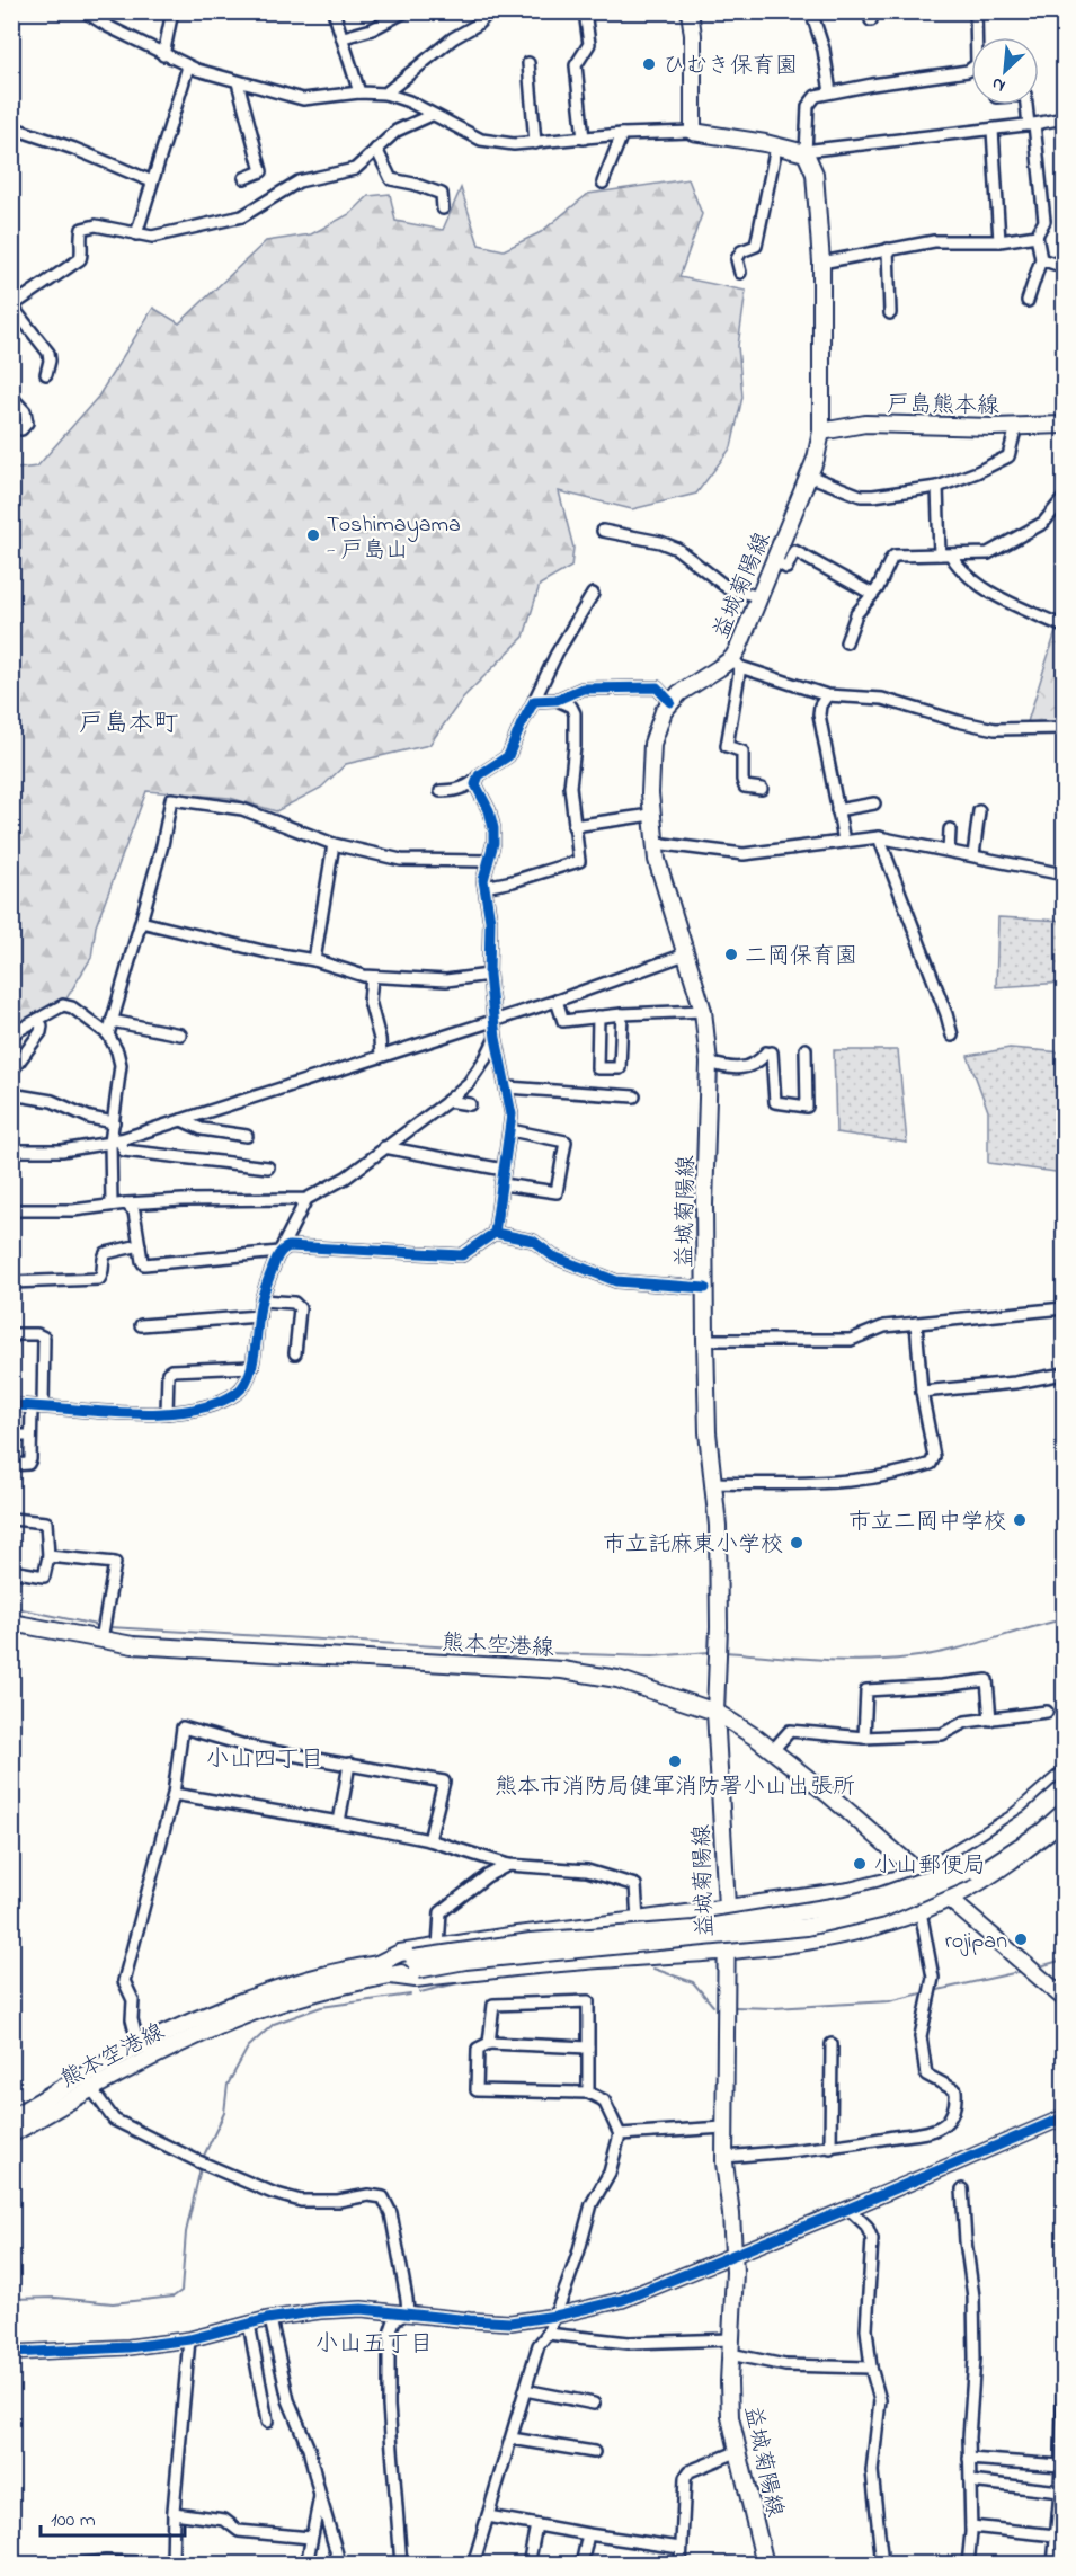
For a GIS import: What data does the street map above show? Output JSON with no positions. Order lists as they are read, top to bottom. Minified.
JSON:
{"streets":{"main road":["戸島熊本線","益城菊陽線","熊本空港線"]},"crossings":[["戸島熊本線","益城菊陽線"],["益城菊陽線","熊本空港線"]],"districts":["戸島本町","小山四丁目","小山五丁目"],"places":["ひむき保育園","Toshimayama - 戸島山","二岡保育園","市立二岡中学校","市立託麻東小学校","熊本市消防局健軍消防署小山出張所","小山郵便局","rojipan"],"scale_bar":"100 m","north":"bottom left"}
